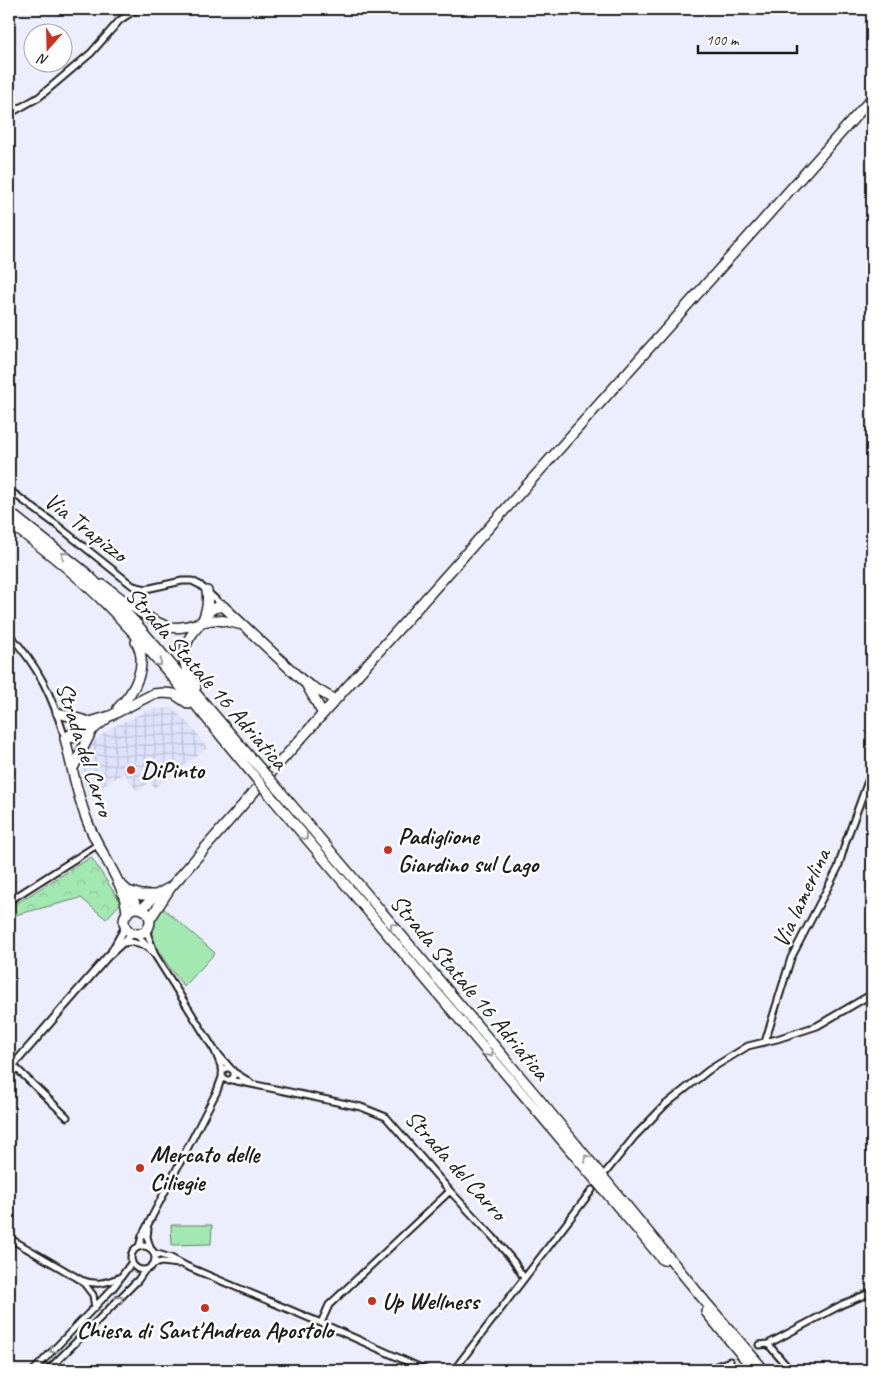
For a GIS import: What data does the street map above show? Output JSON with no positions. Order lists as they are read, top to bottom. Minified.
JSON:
{"streets":{"main road":["Strada Statale 16 Adriatica","Strada del Carro"],"street":["Via Trapizzo","Via lamerlina"]},"places":["DiPinto","Padiglione Giardino sul Lago","Mercato delle Ciliegie","Up Wellness","Chiesa di Sant'Andrea Apostolo"],"scale_bar":"100 m","north":"bottom"}
